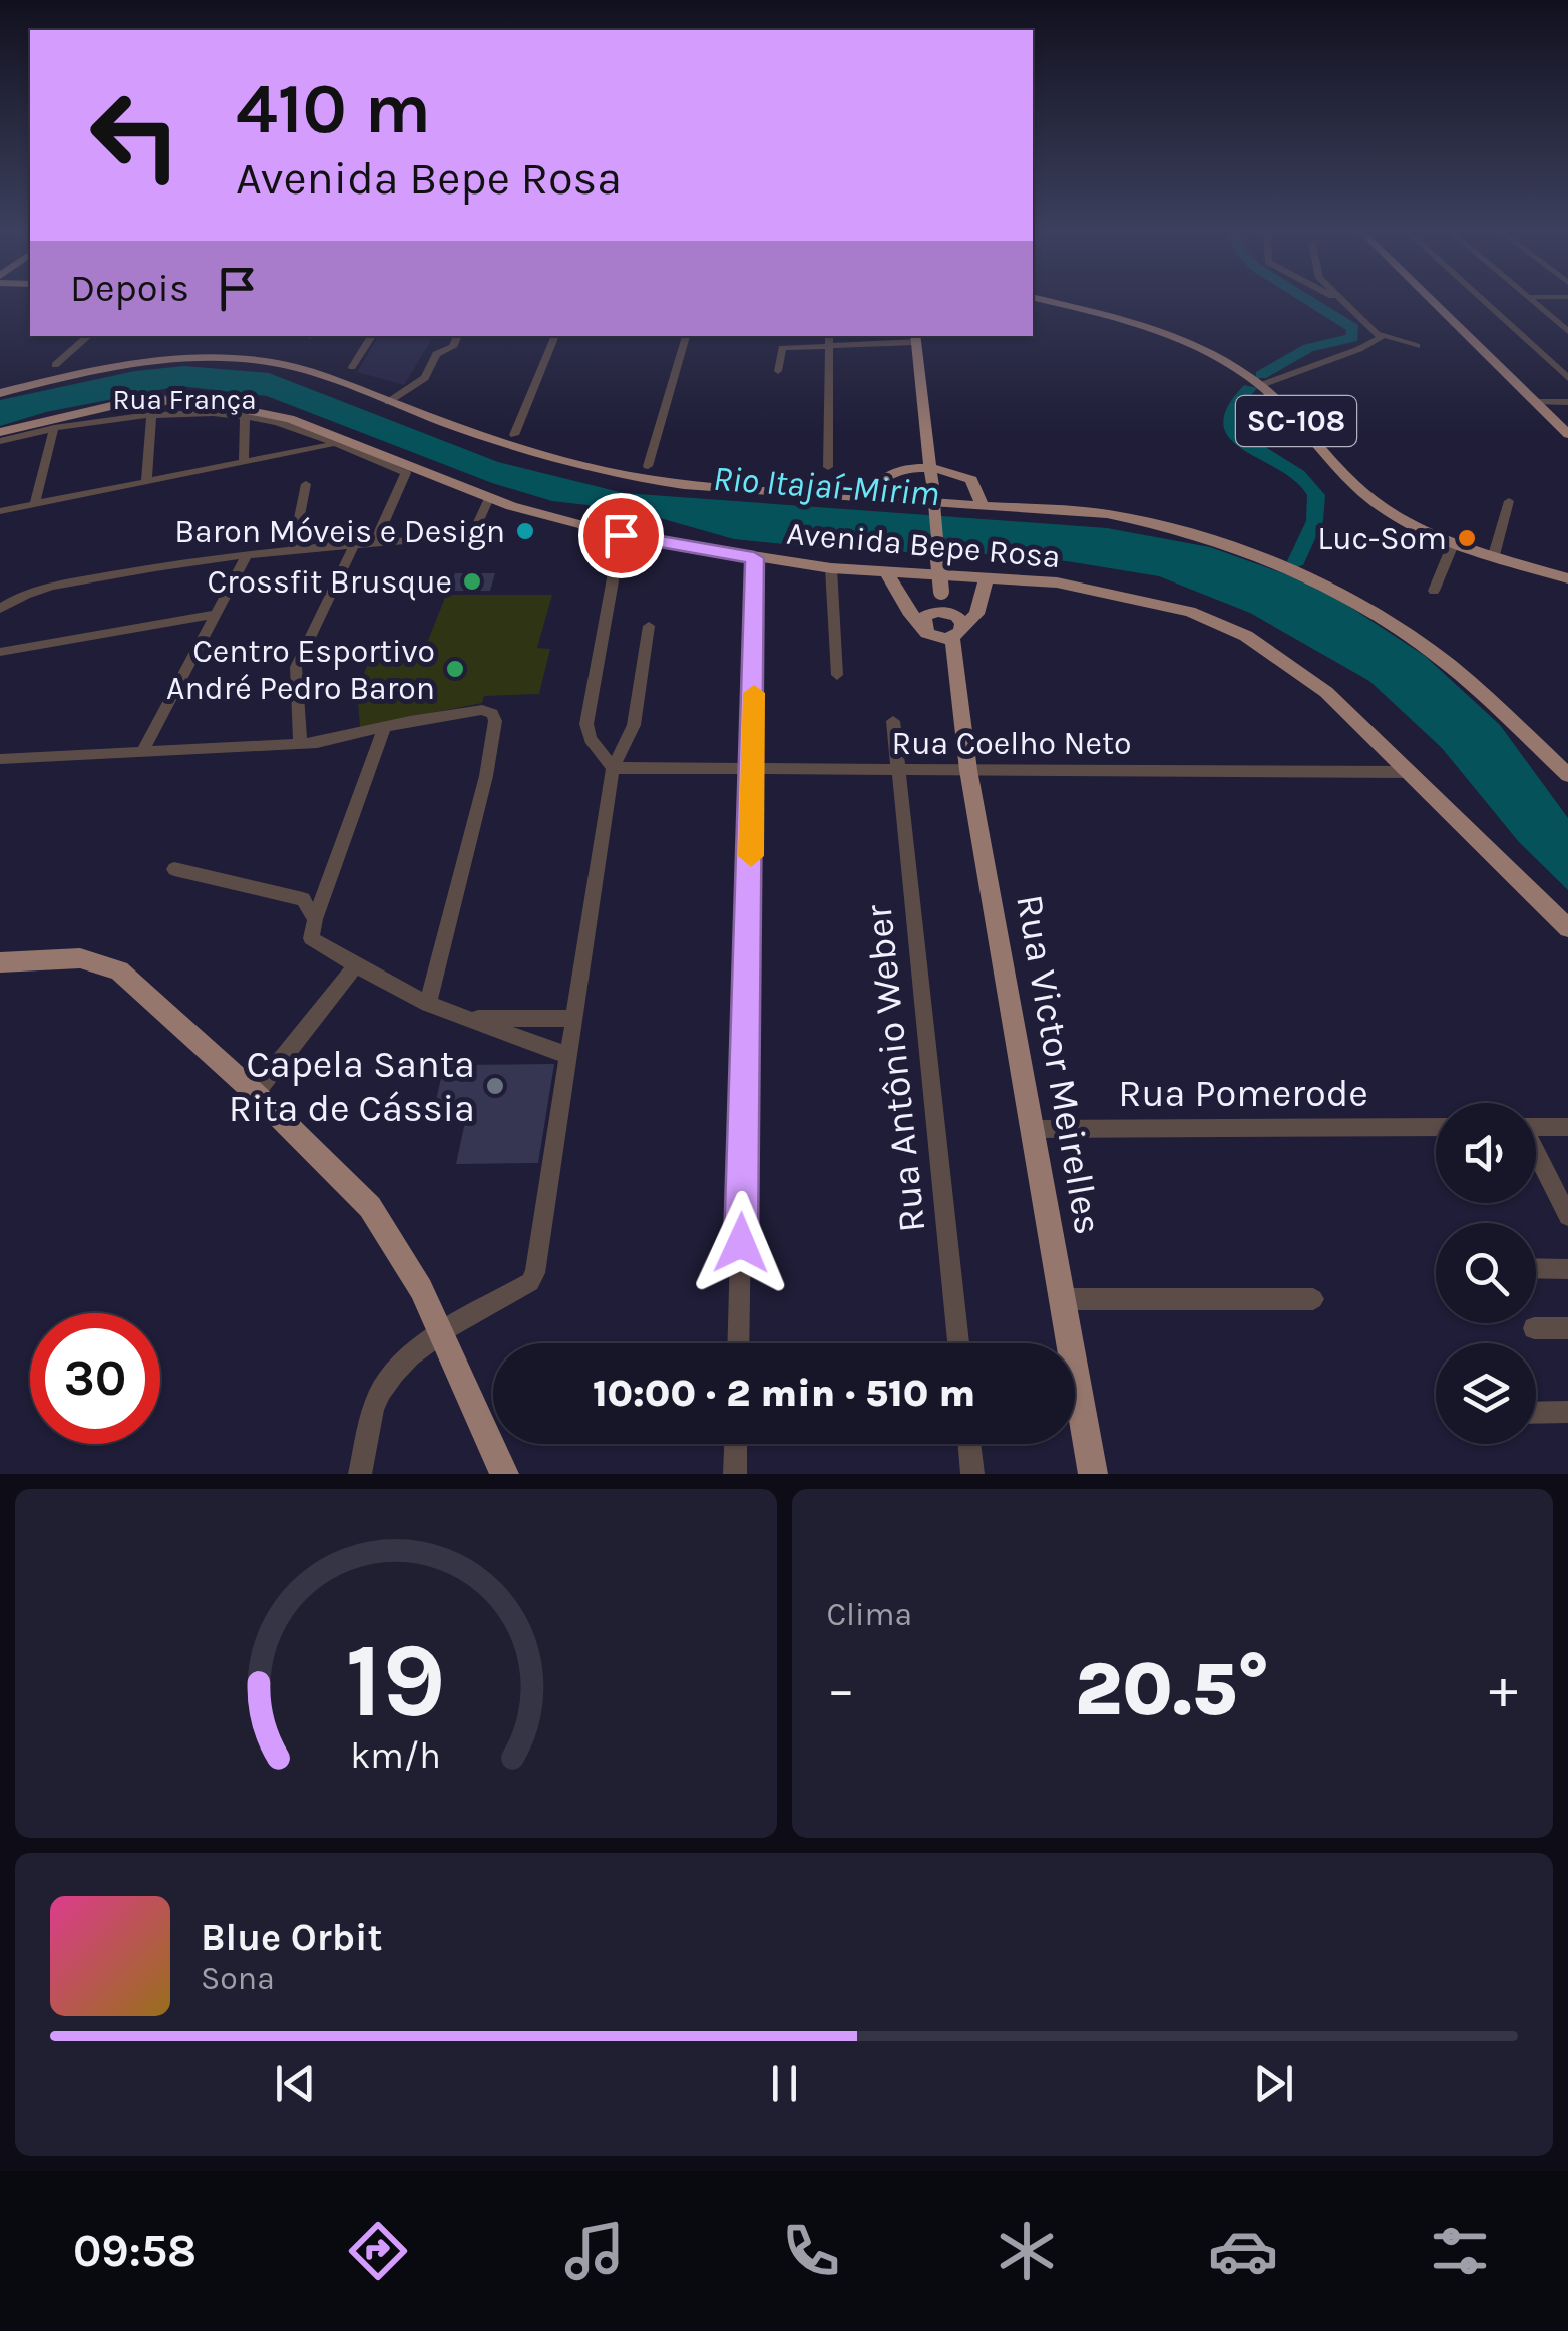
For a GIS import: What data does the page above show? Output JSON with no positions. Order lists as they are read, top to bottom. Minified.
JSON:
{"streets":{"main road":["SC-108","Avenida Bepe Rosa","Rua Victor Meirelles"],"street":["Rua França","Rua Coelho Neto","Rua Antônio Weber","Rua Pomerode"]},"crossings":[["Avenida Bepe Rosa","Rua Coelho Neto"],["Avenida Bepe Rosa","Rua Victor Meirelles"],["Rua Coelho Neto","Rua Victor Meirelles"],["Rua Coelho Neto","Rua Antônio Weber"],["Rua Victor Meirelles","Rua Pomerode"]],"water":["Rio Itajaí-Mirim"],"places":["Baron Móveis e Design","Luc-Som","Crossfit Brusque","Centro Esportivo André Pedro Baron","Capela Santa Rita de Cássia"],"page":{"turn":["410 m","Avenida Bepe Rosa"],"then":"Depois","limit":"30","trip":"10:00 · 2 min · 510 m","tile":"Clima","heat":["−","20.5°","+"],"song":["Blue Orbit","Sona"],"tabs":"09:58","gauge":["19","km/h"]}}
